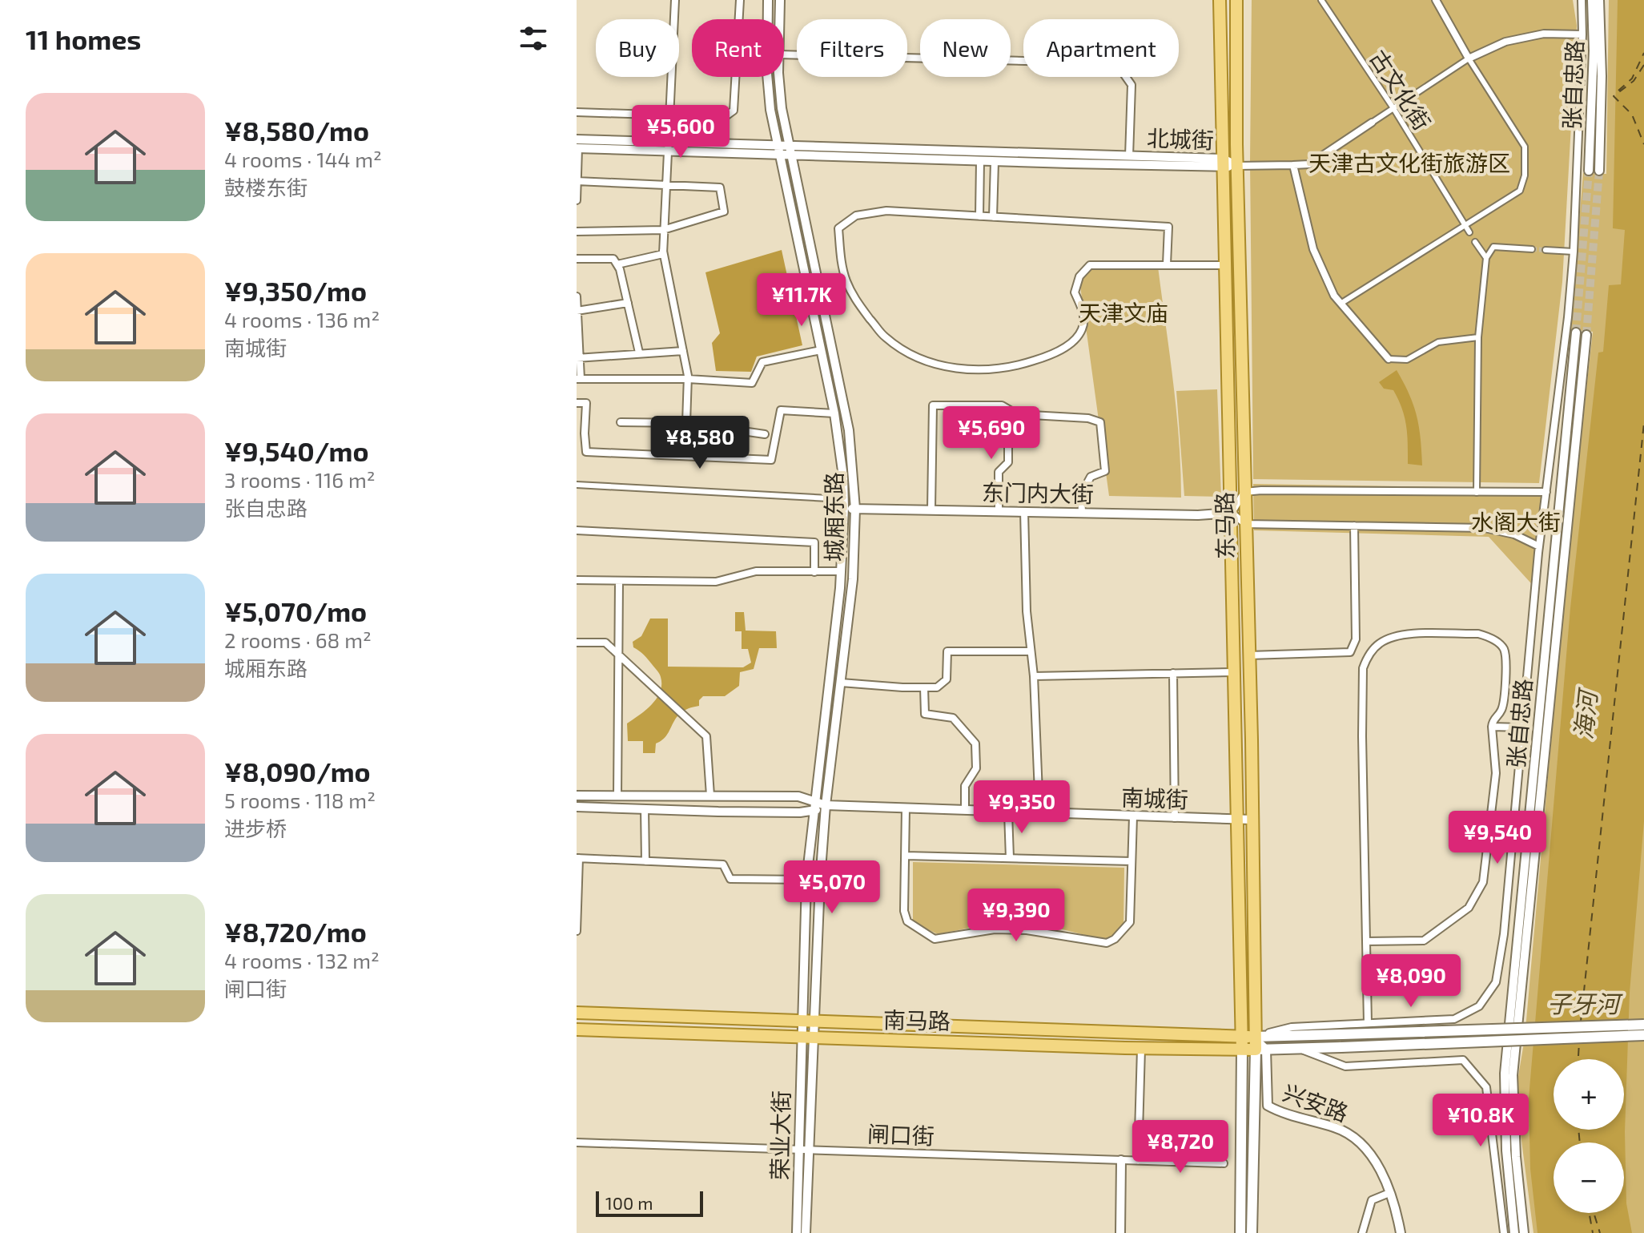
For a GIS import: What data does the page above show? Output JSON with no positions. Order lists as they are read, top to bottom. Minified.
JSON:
{"streets":{"main road":["东马路","南马路"],"street":["张自忠路","古文化街","北城街","东门内大街","城厢东路","南城街","兴安路","闸口街","荣业大街"]},"crossings":[["北城街","城厢东路"],["北城街","东马路"],["东门内大街","城厢东路"],["东门内大街","东马路"],["城厢东路","南城街"],["城厢东路","南马路"],["城厢东路","荣业大街"],["东马路","南城街"],["东马路","南马路"],["东马路","兴安路"],["南马路","兴安路"],["南马路","荣业大街"],["闸口街","荣业大街"]],"water":["海河","子牙河"],"parks":["天津古文化街旅游区","天津文庙","水阁大街"],"scale_bar":"100 m","page":{"heading":"11 homes","chip":["Buy","Rent","Filters","New","Apartment"],"list":[{"name":"¥8,580/mo","note":"4 rooms · 144 m² · 鼓楼东街"},{"name":"¥9,350/mo","note":"4 rooms · 136 m² · 南城街"},{"name":"¥9,540/mo","note":"3 rooms · 116 m² · 张自忠路"},{"name":"¥5,070/mo","note":"2 rooms · 68 m² · 城厢东路"},{"name":"¥8,090/mo","note":"5 rooms · 118 m² · 进步桥"},{"name":"¥8,720/mo","note":"4 rooms · 132 m² · 闸口街"}],"price":["¥5,600","¥11.7K","¥5,690","¥8,580","¥9,350","¥9,540","¥5,070","¥9,390","¥8,090","¥10.8K","¥8,720"],"map_buttons":["+","−"],"scale":"100 m"}}
